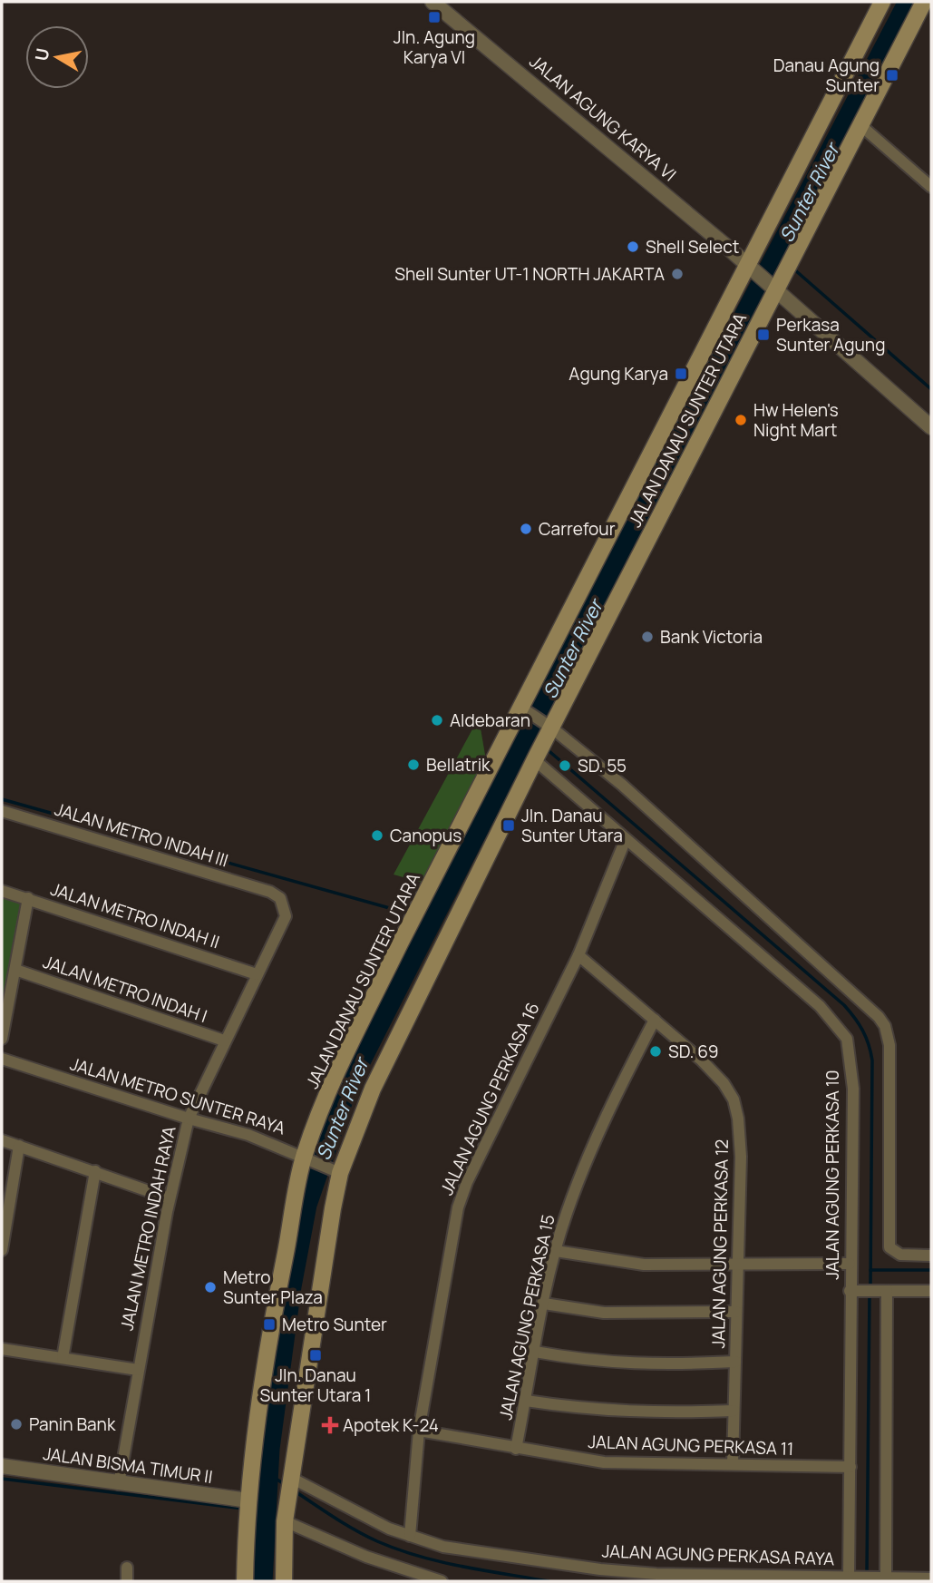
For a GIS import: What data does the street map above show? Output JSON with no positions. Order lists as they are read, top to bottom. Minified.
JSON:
{"streets":{"main road":["JALAN DANAU SUNTER UTARA"],"street":["JALAN AGUNG KARYA VI","JALAN METRO INDAH III","JALAN METRO INDAH II","JALAN METRO INDAH I","JALAN METRO SUNTER RAYA","JALAN AGUNG PERKASA 16","JALAN AGUNG PERKASA 10","JALAN METRO INDAH RAYA","JALAN AGUNG PERKASA 12","JALAN AGUNG PERKASA 15","JALAN AGUNG PERKASA 11","JALAN BISMA TIMUR II","JALAN AGUNG PERKASA RAYA"]},"crossings":[["JALAN AGUNG KARYA VI","JALAN DANAU SUNTER UTARA"],["JALAN DANAU SUNTER UTARA","JALAN METRO SUNTER RAYA"],["JALAN DANAU SUNTER UTARA","JALAN AGUNG PERKASA 10"],["JALAN DANAU SUNTER UTARA","JALAN BISMA TIMUR II"],["JALAN DANAU SUNTER UTARA","JALAN AGUNG PERKASA RAYA"],["JALAN METRO INDAH III","JALAN METRO INDAH RAYA"],["JALAN METRO INDAH II","JALAN METRO INDAH I"],["JALAN METRO INDAH II","JALAN METRO INDAH RAYA"],["JALAN METRO INDAH I","JALAN METRO INDAH RAYA"],["JALAN METRO SUNTER RAYA","JALAN METRO INDAH RAYA"],["JALAN AGUNG PERKASA 16","JALAN AGUNG PERKASA 10"],["JALAN AGUNG PERKASA 16","JALAN AGUNG PERKASA 12"],["JALAN AGUNG PERKASA 16","JALAN AGUNG PERKASA 11"],["JALAN AGUNG PERKASA 16","JALAN AGUNG PERKASA RAYA"],["JALAN AGUNG PERKASA 10","JALAN AGUNG PERKASA 11"],["JALAN AGUNG PERKASA 10","JALAN AGUNG PERKASA RAYA"],["JALAN METRO INDAH RAYA","JALAN BISMA TIMUR II"],["JALAN AGUNG PERKASA 12","JALAN AGUNG PERKASA 15"],["JALAN AGUNG PERKASA 12","JALAN AGUNG PERKASA 11"],["JALAN AGUNG PERKASA 15","JALAN AGUNG PERKASA 11"]],"water":["Sunter River"],"places":{"transit":["Jln. Agung Karya VI","Danau Agung Sunter","Perkasa Sunter Agung","Agung Karya","Jln. Danau Sunter Utara","Metro Sunter","Jln. Danau Sunter Utara 1"],"other":["Shell Select","Shell Sunter UT-1 NORTH JAKARTA","Hw Helen's Night Mart","Carrefour","Bank Victoria","Aldebaran","Bellatrik","SD. 55","Canopus","SD. 69","Metro Sunter Plaza","Panin Bank"],"health":["Apotek K-24"]},"north":"left"}
